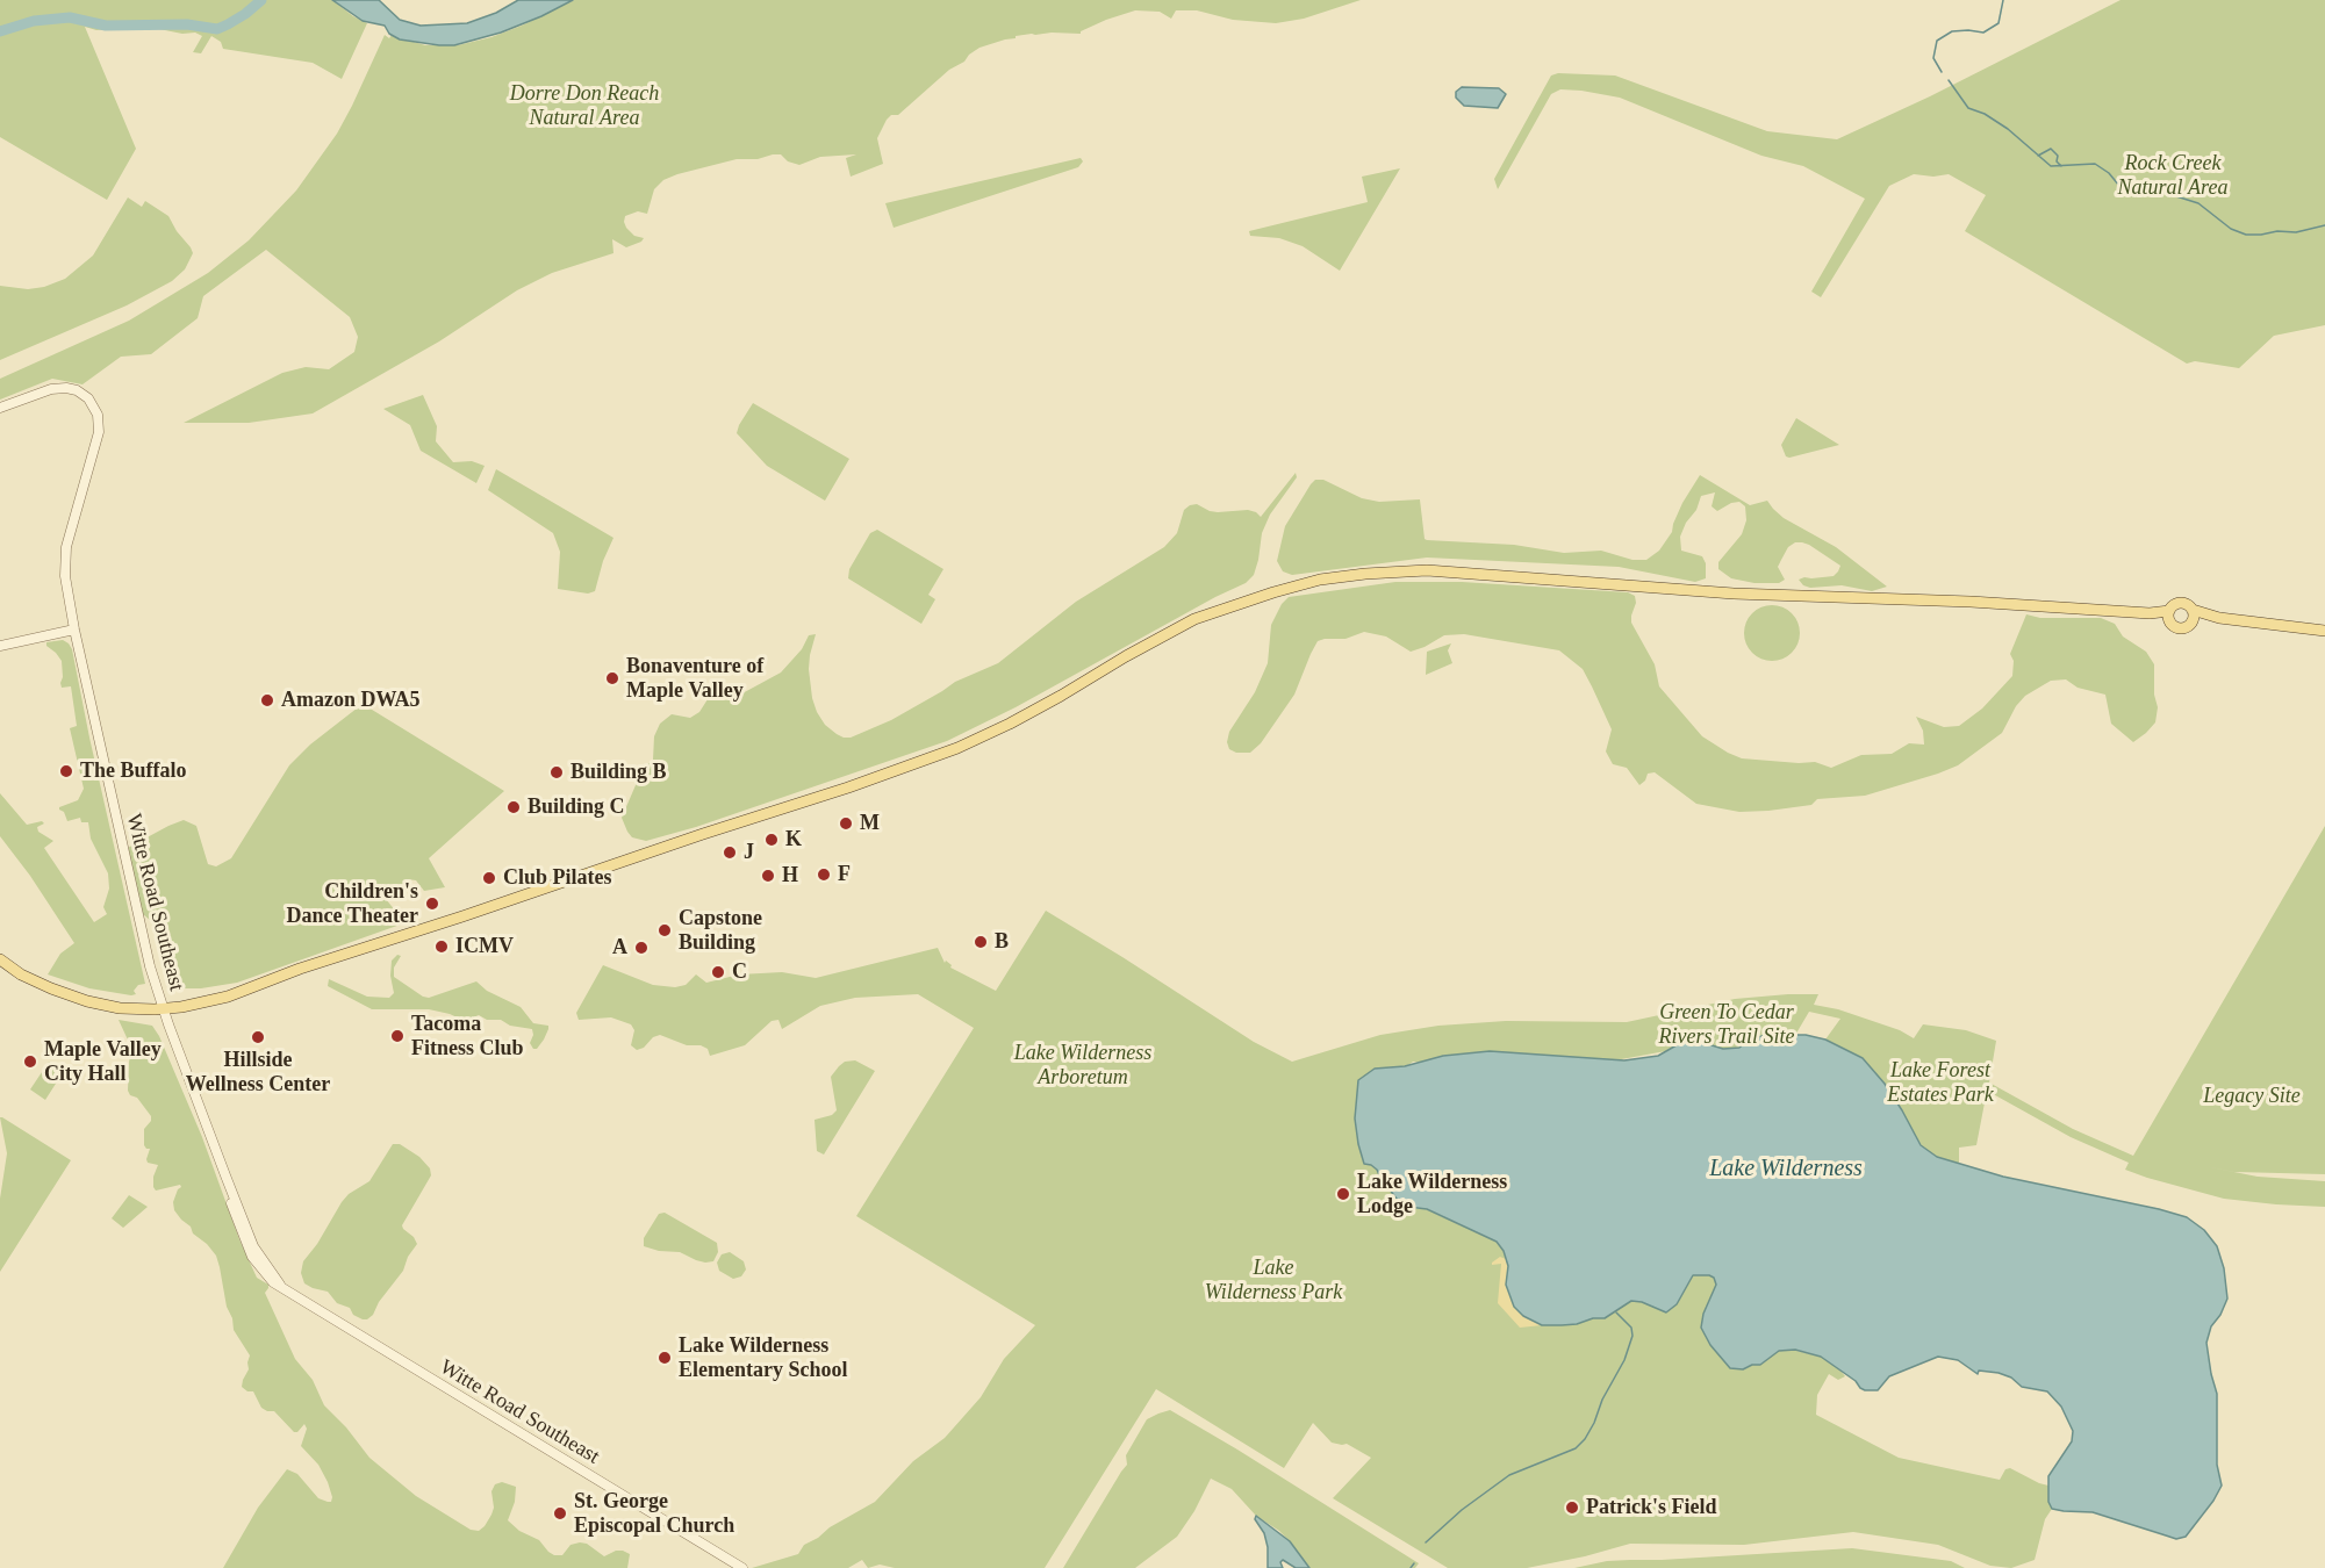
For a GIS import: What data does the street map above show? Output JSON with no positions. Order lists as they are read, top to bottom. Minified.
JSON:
{"streets":{"street":["Witte Road Southeast"]},"water":["Lake Wilderness"],"parks":["Dorre Don Reach Natural Area","Rock Creek Natural Area","Green To Cedar Rivers Trail Site","Lake Wilderness Arboretum","Lake Forest Estates Park","Legacy Site","Lake Wilderness Park"],"places":["Bonaventure of Maple Valley","Amazon DWA5","The Buffalo","Building B","Building C","M","K","J","F","H","Club Pilates","Children's Dance Theater","Capstone Building","B","ICMV","A","C","Tacoma Fitness Club","Hillside Wellness Center","Maple Valley City Hall","Lake Wilderness Lodge","Lake Wilderness Elementary School","Patrick's Field","St. George Episcopal Church"]}
